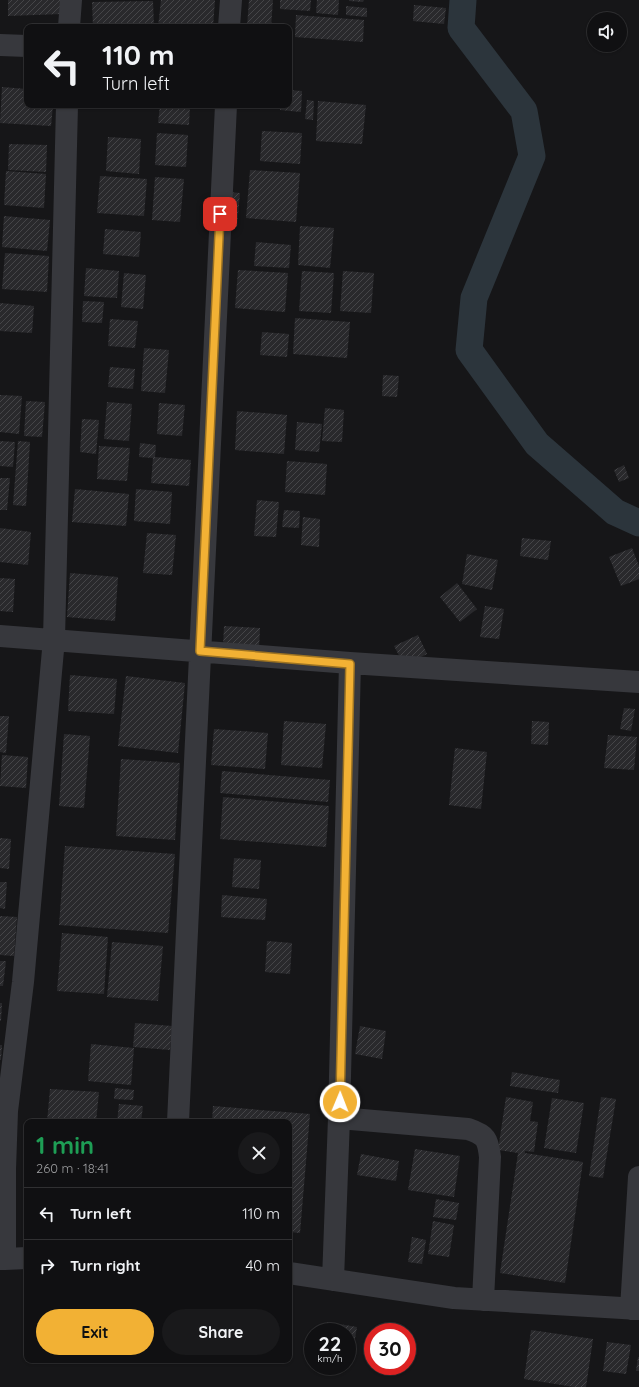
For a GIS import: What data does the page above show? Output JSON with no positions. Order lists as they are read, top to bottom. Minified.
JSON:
{"page":{"turn":["110 m","Turn left"],"heading":["1 min","260 m · 18:41"],"list":[{"name":"Turn left","value":"110 m"},{"name":"Turn right","value":"40 m"}],"buttons":["Exit","Share"],"speed":"22 km/h","limit":"30"}}
